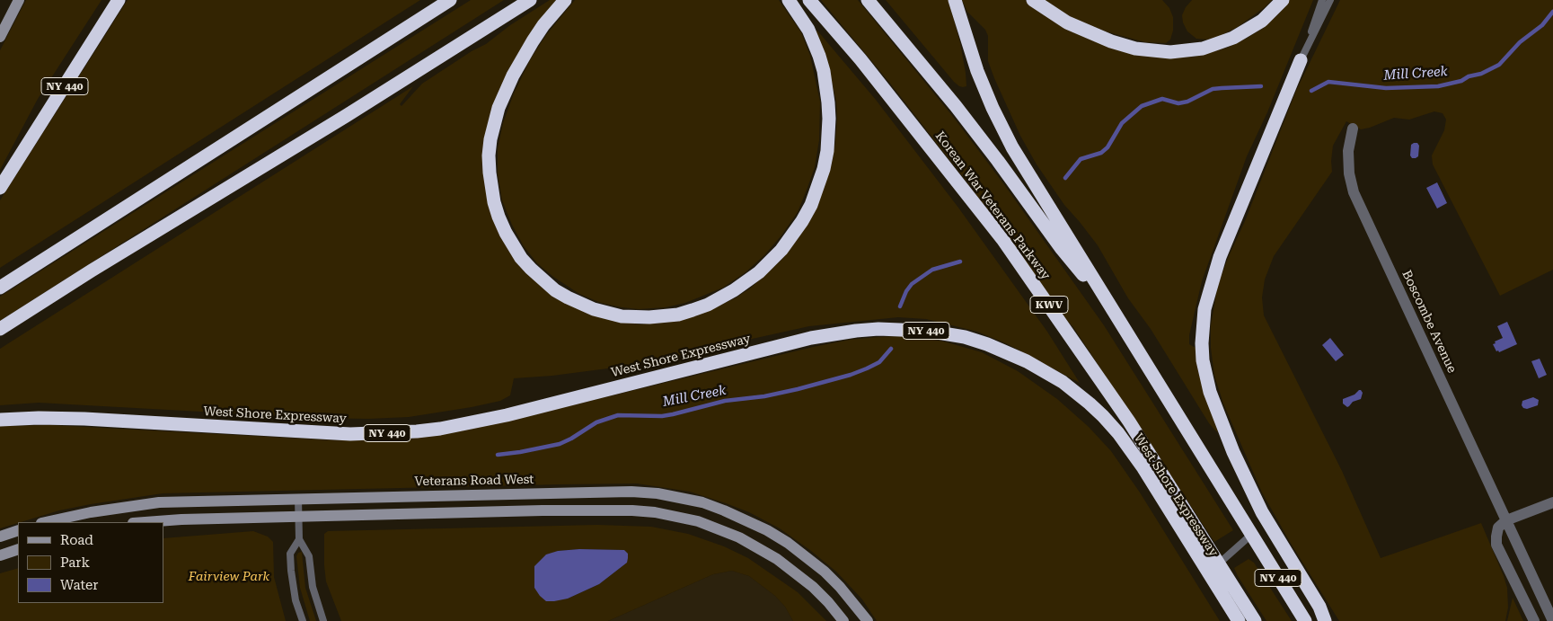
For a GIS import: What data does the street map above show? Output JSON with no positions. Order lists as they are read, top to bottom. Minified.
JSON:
{"streets":{"highway":["NY 440","Korean War Veterans Parkway","KWV","West Shore Expressway"],"street":["Boscombe Avenue","Veterans Road West"]},"water":["Mill Creek"],"parks":["Fairview Park"],"legend":["Road","Park","Water"]}
